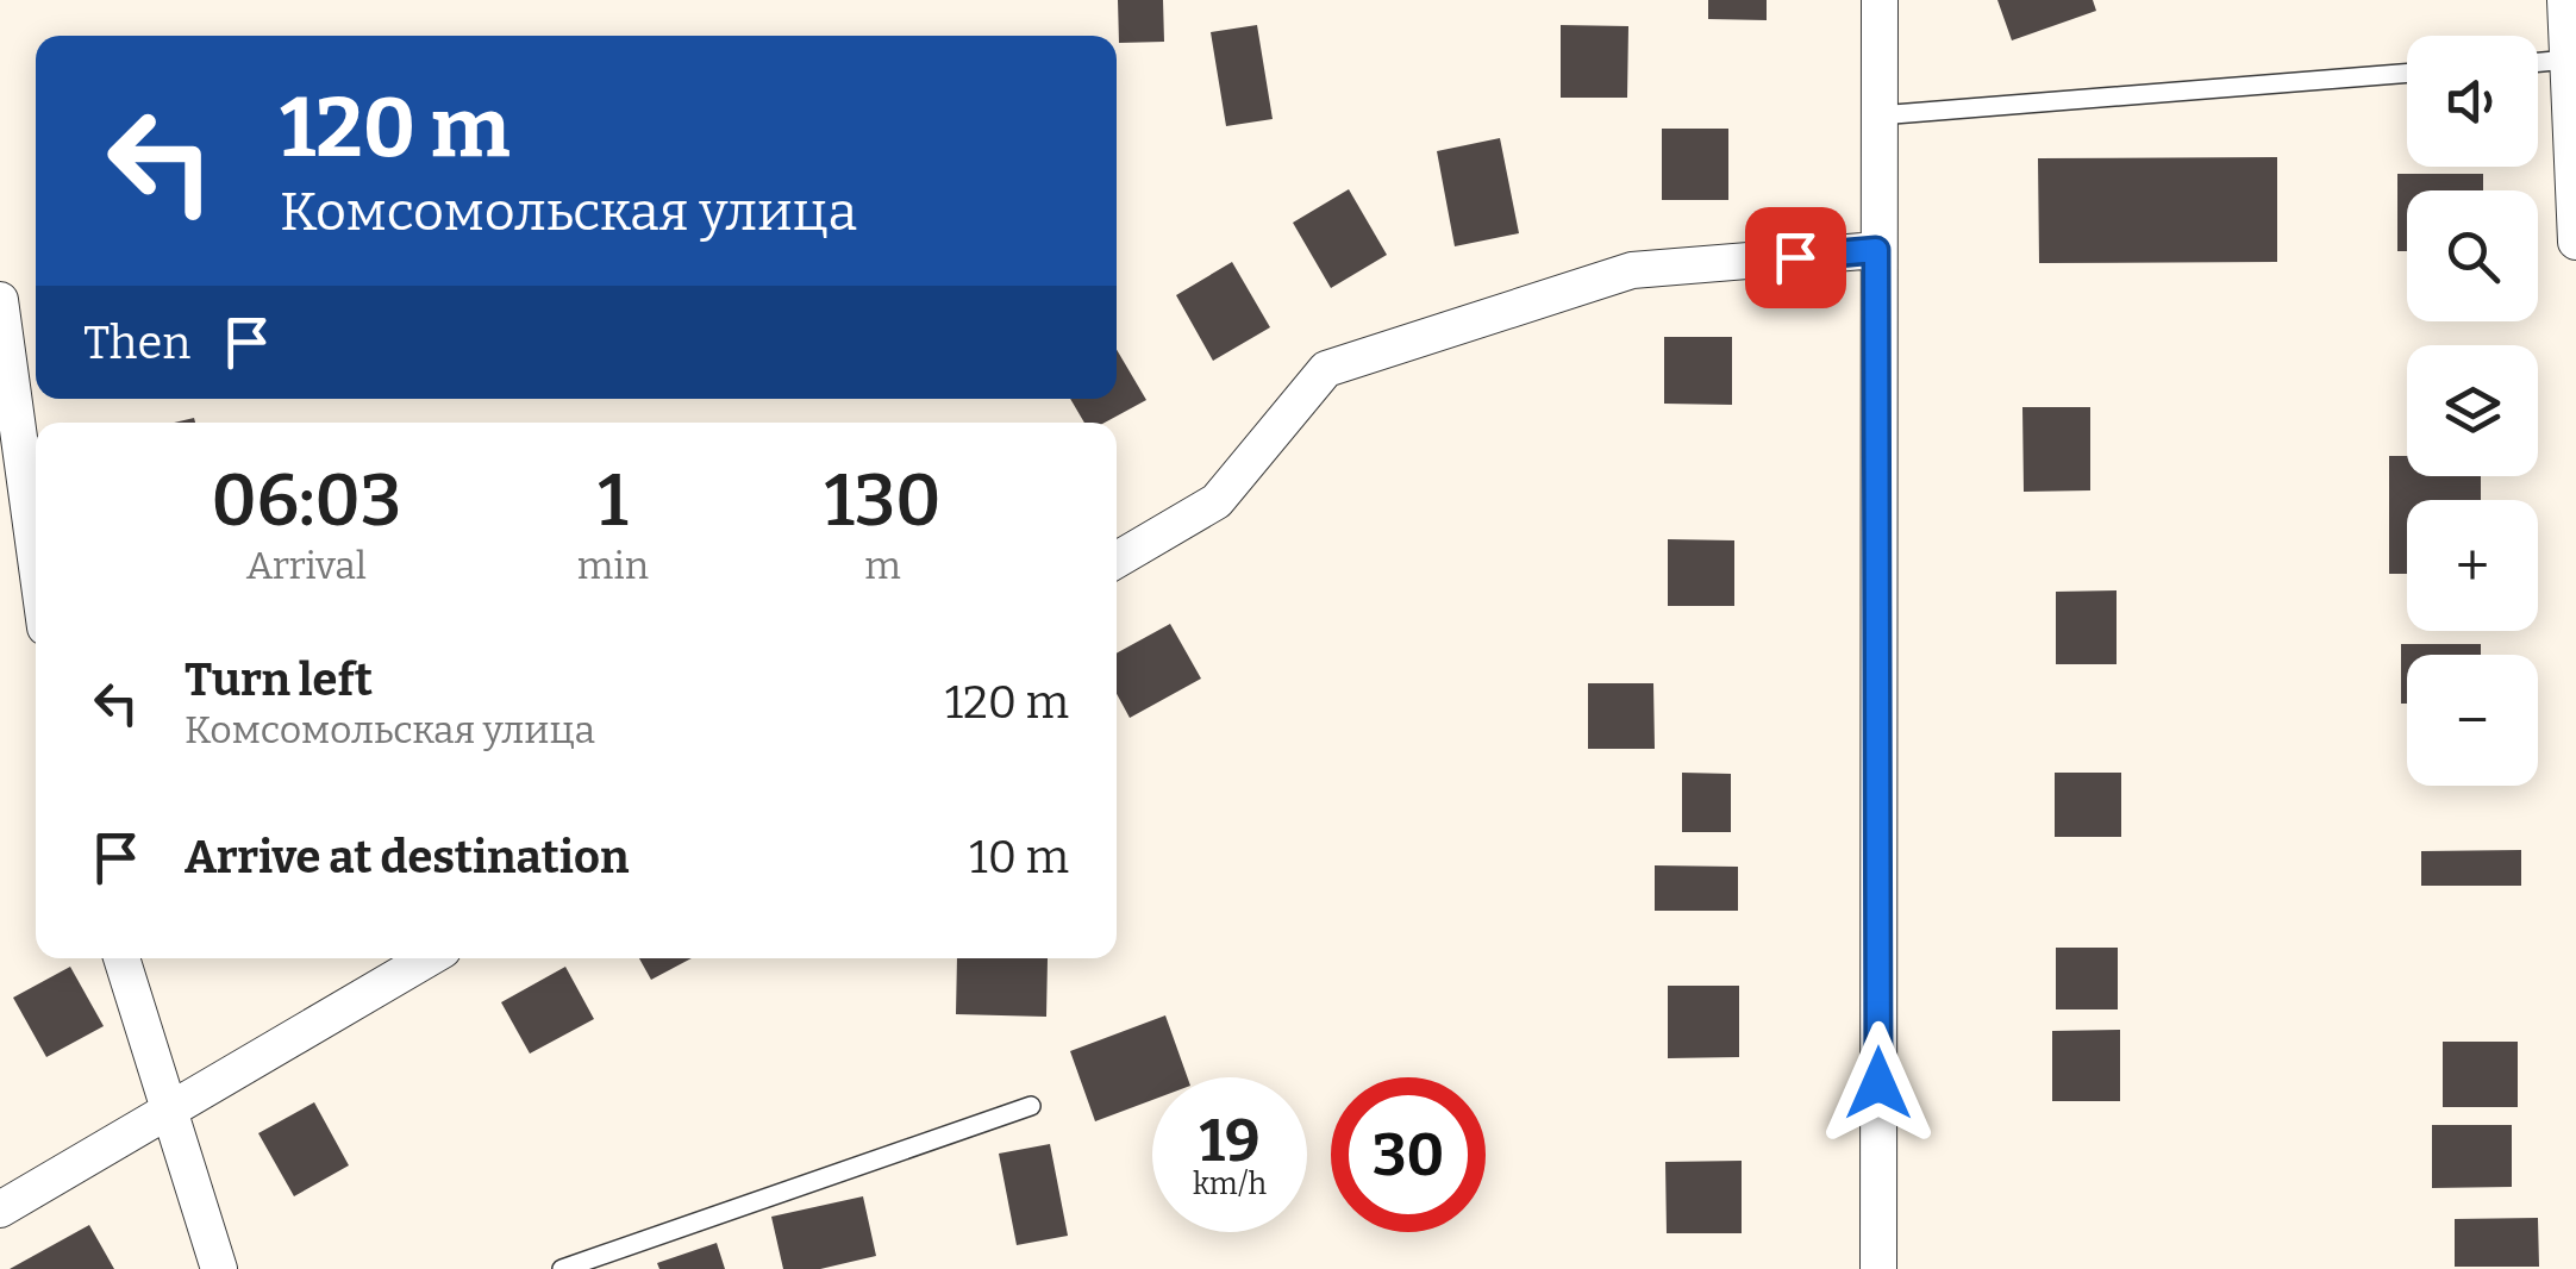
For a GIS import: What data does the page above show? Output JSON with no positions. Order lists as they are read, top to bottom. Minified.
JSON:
{"page":{"map_buttons":["+","−"],"turn":["120 m","Комсомольская улица"],"then":"Then","eta":["06:03","Arrival","1","min","130","m"],"list":[{"name":"Turn left","note":"Комсомольская улица","value":"120 m"},{"name":"Arrive at destination","value":"10 m"}],"speed":"19 km/h","limit":"30"}}
